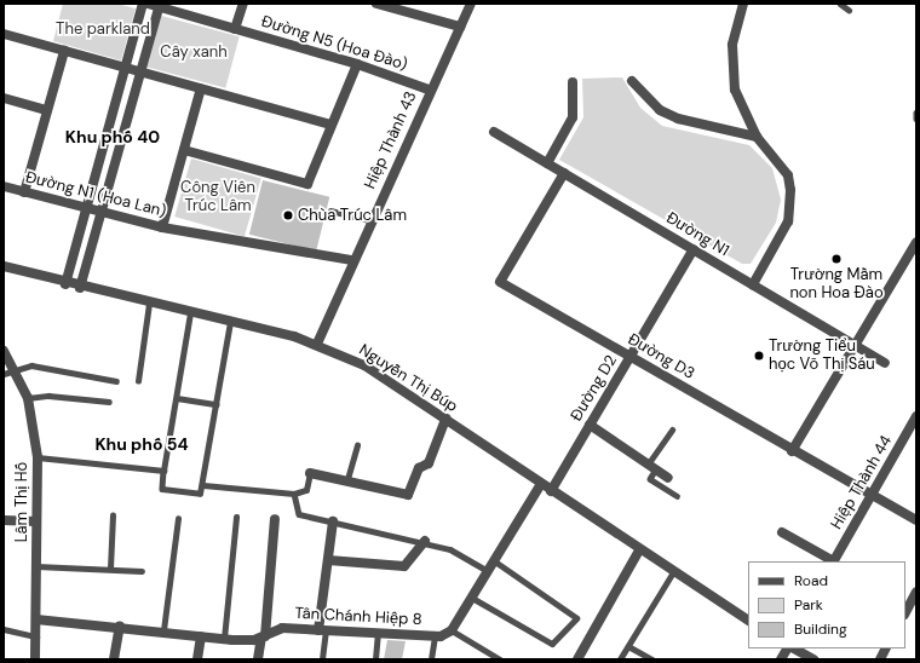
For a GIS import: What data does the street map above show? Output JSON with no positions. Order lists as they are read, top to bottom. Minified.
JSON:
{"streets":{"street":["Đường N5 (Hoa Đào)","Hiệp Thành 43","Đường N1 (Hoa Lan)","Đường N1","Đường D3","Nguyễn Thị Búp","Đường D2","Hiệp Thành 44","Lâm Thị Hố","Tân Chánh Hiệp 8"]},"crossings":[["Đường N5 (Hoa Đào)","Hiệp Thành 43"],["Hiệp Thành 43","Đường N1 (Hoa Lan)"],["Hiệp Thành 43","Nguyễn Thị Búp"],["Đường N1","Đường D3"],["Đường N1","Đường D2"],["Đường D3","Đường D2"],["Đường D3","Hiệp Thành 44"],["Nguyễn Thị Búp","Đường D2"],["Lâm Thị Hố","Tân Chánh Hiệp 8"]],"districts":["Khu phố 40","Khu phố 54"],"parks":["The parkland","Cây xanh","Công Viên Trúc Lâm"],"places":["Chùa Trúc Lâm","Trường Mầm non Hoa Đào","Trường Tiểu học Võ Thị Sáu"],"legend":["Road","Park","Building"]}
